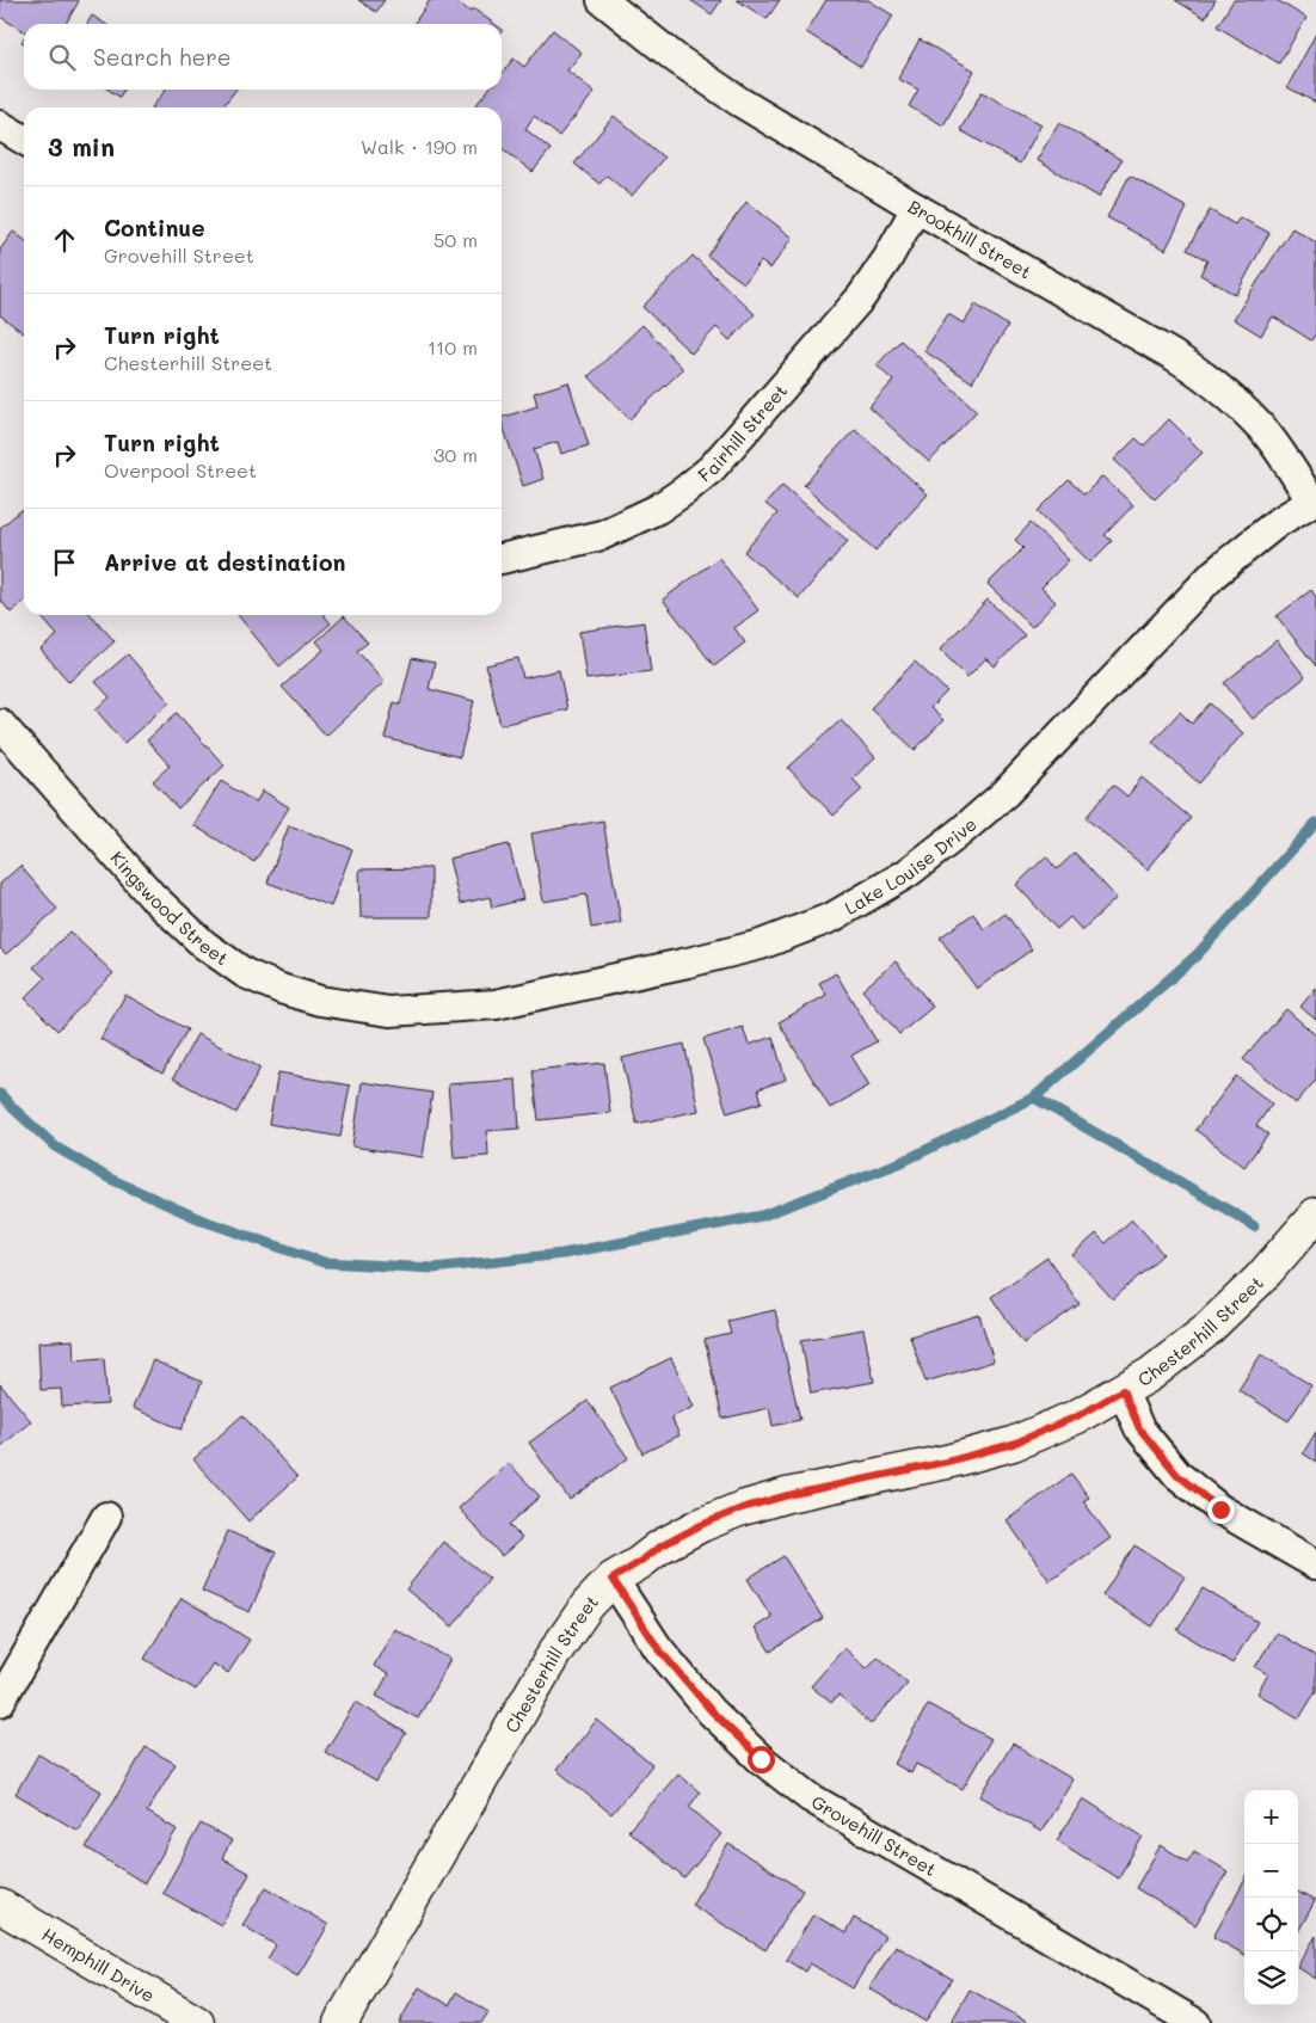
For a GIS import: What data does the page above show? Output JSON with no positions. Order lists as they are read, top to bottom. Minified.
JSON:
{"streets":{"street":["Brookhill Street","Fairhill Street","Lake Louise Drive","Kingswood Street","Chesterhill Street","Grovehill Street","Hemphill Drive"]},"crossings":[["Brookhill Street","Fairhill Street"],["Brookhill Street","Lake Louise Drive"],["Lake Louise Drive","Kingswood Street"],["Chesterhill Street","Grovehill Street"]],"page":{"search":"Search here","heading":["3 min","Walk · 190 m"],"list":[["Continue","Grovehill Street","50 m"],["Turn right","Chesterhill Street","110 m"],["Turn right","Overpool Street","30 m"],"Arrive at destination"],"map_buttons":["+","−"]}}
